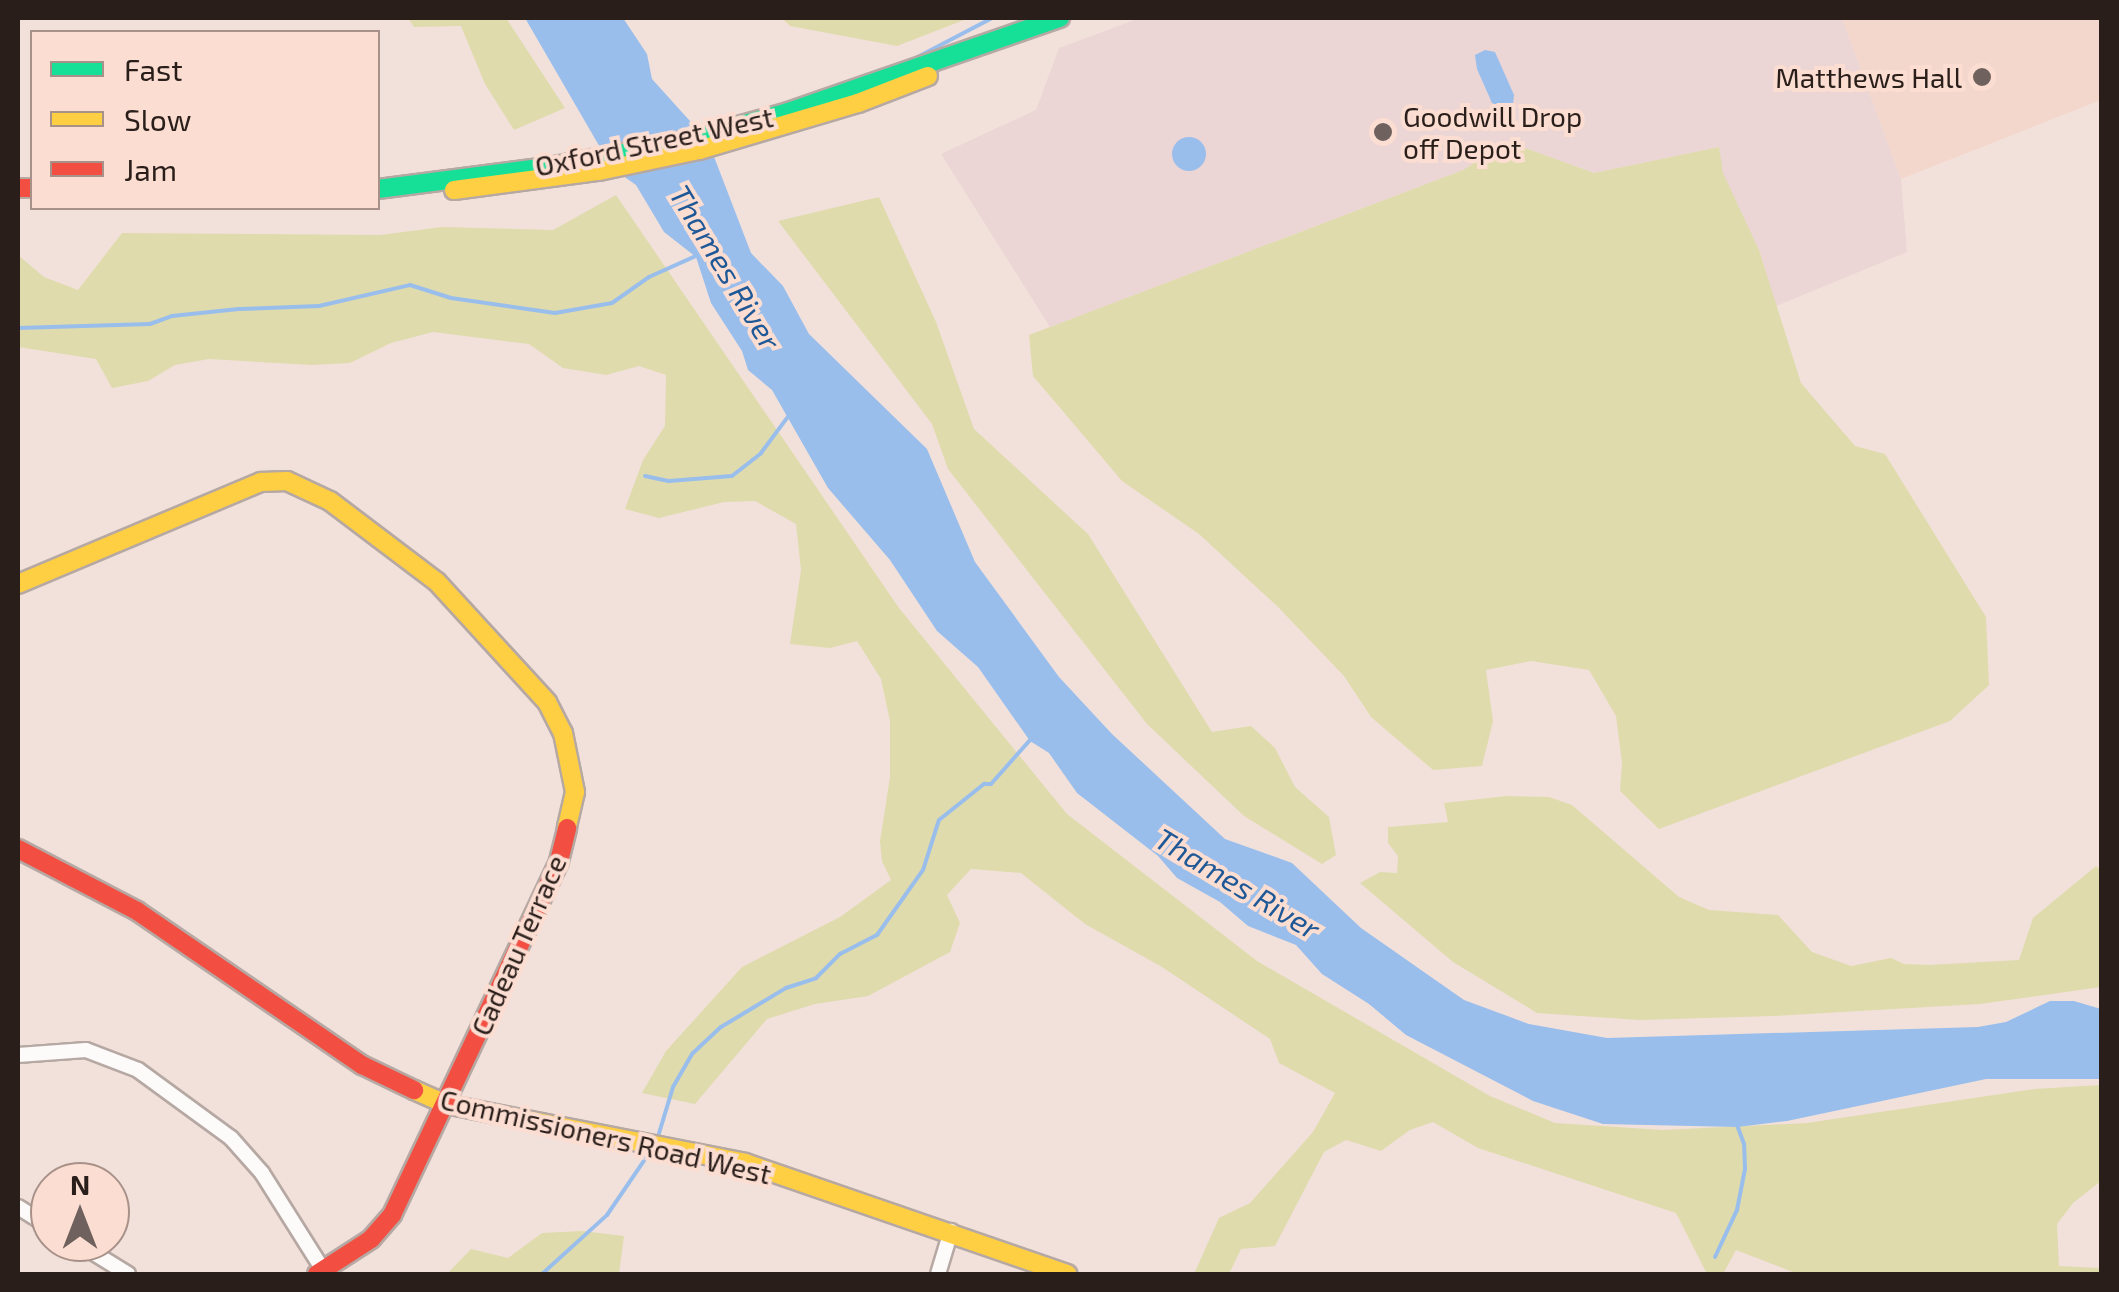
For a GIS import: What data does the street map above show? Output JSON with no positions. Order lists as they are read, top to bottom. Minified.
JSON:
{"streets":{"main road":["Oxford Street West","Cadeau Terrace","Commissioners Road West"]},"crossings":[["Cadeau Terrace","Commissioners Road West"]],"water":["Thames River"],"places":["Matthews Hall","Goodwill Drop off Depot"],"legend":["Fast","Slow","Jam"],"north":"top"}
